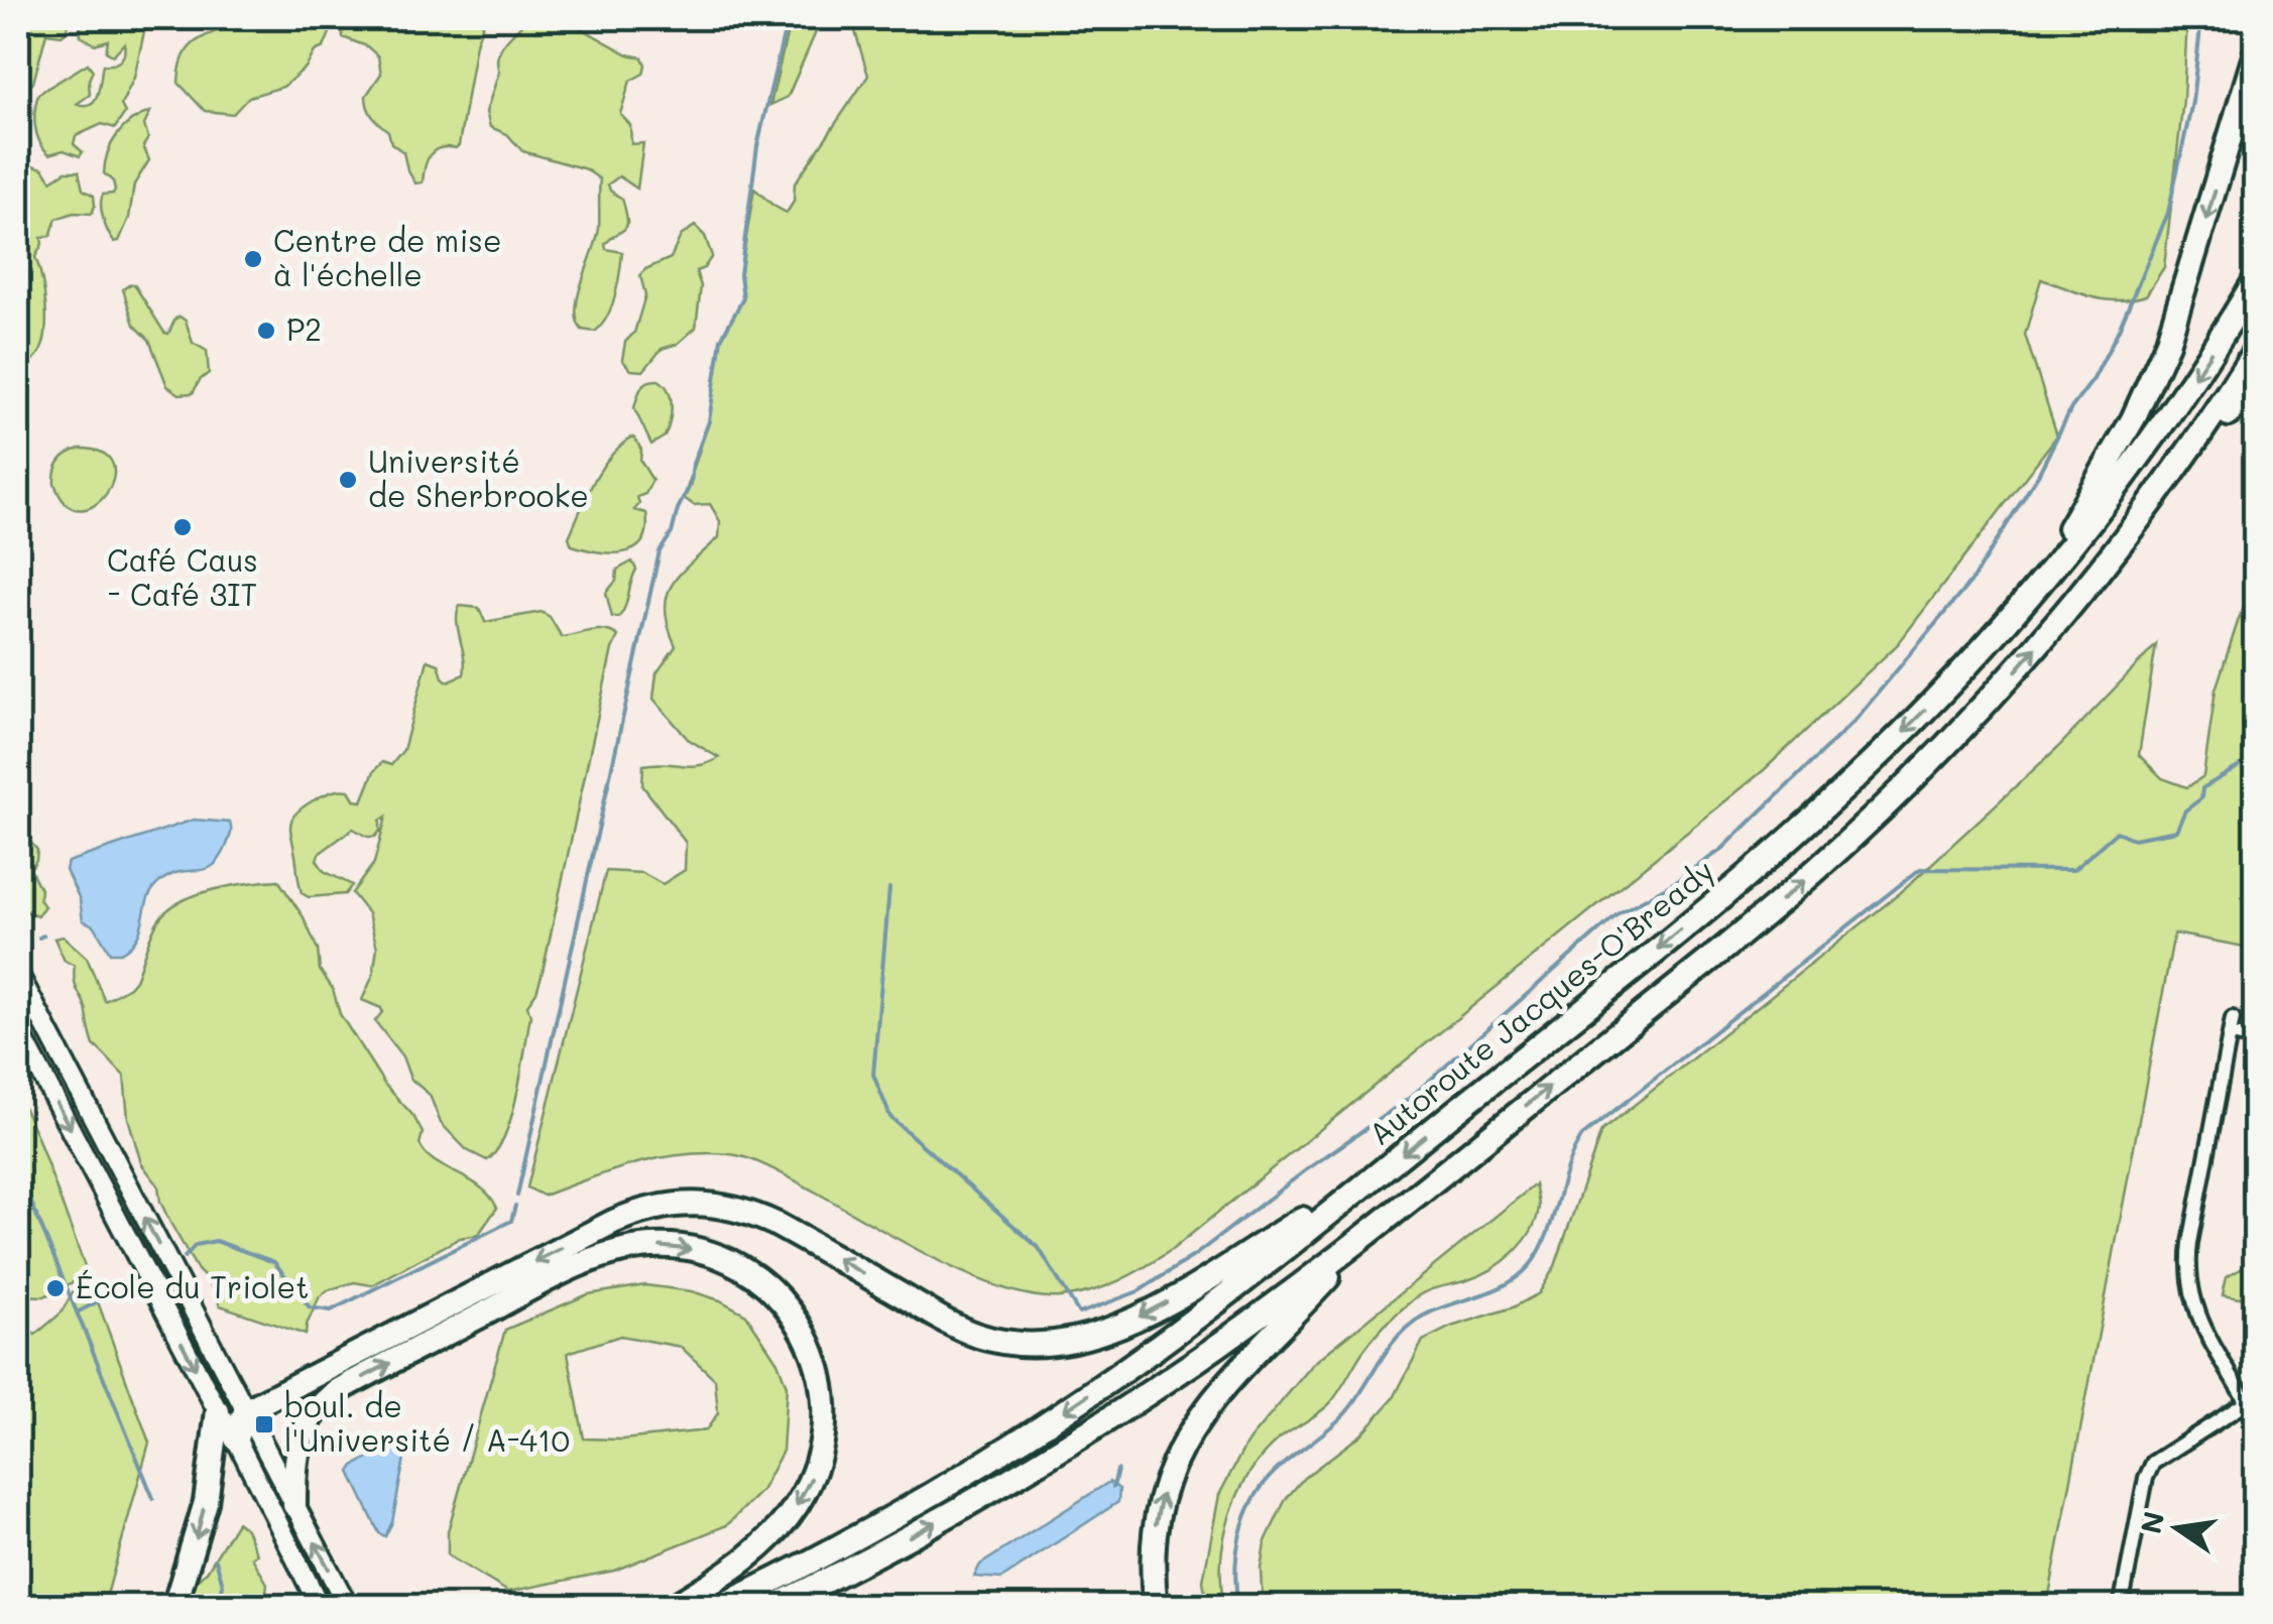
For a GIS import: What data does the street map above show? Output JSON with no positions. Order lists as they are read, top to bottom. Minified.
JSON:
{"streets":{"highway":["Autoroute Jacques-O'Bready"]},"places":{"other":["Centre de mise à l'échelle","P2","Université de Sherbrooke","Café Caus - Café 3IT","École du Triolet"],"transit":["boul. de l'Université / A-410"]},"north":"left"}
